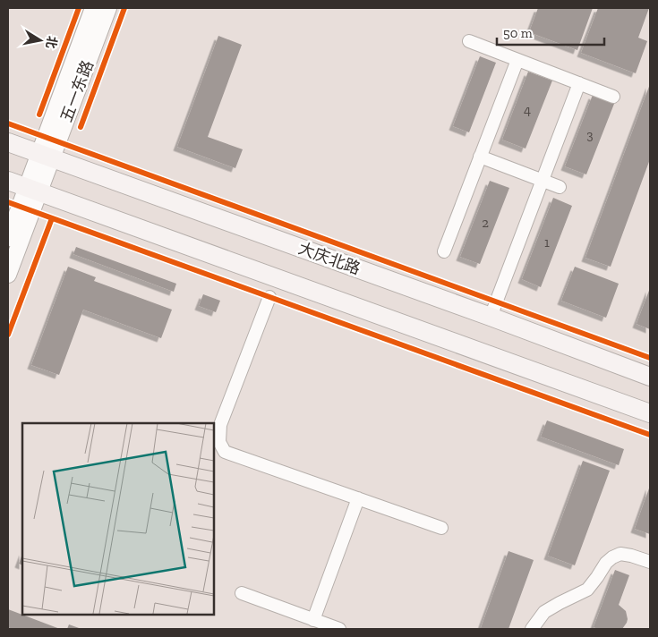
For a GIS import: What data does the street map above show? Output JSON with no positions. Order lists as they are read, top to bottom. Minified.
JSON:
{"streets":{"main road":["大庆北路"],"street":["五一东路"]},"crossings":[["五一东路","大庆北路"]],"house_numbers":["4","3","2","1"],"scale_bar":"50 m","north":"right"}
